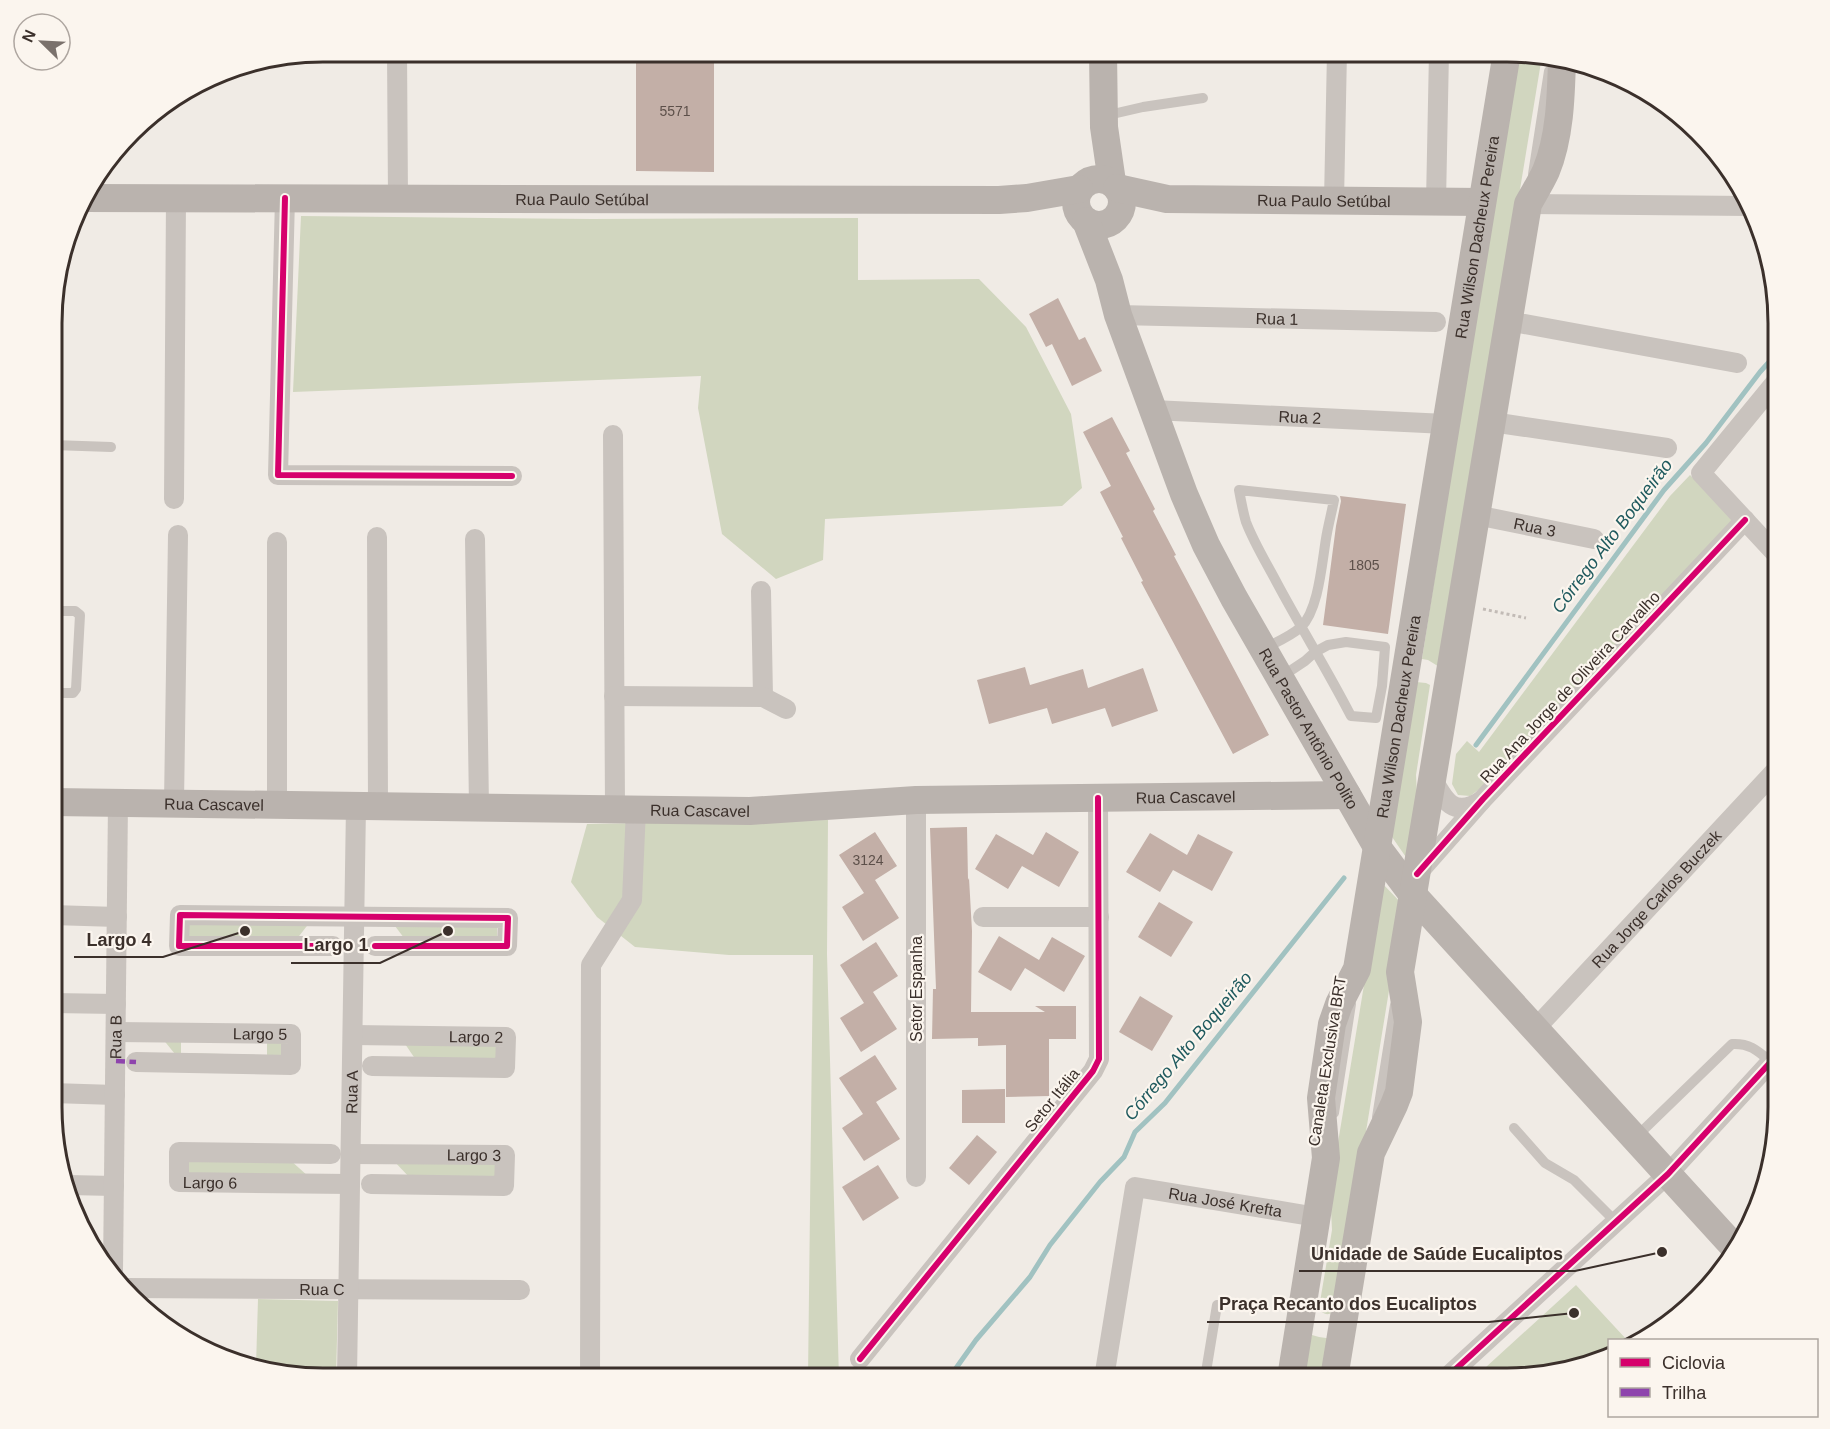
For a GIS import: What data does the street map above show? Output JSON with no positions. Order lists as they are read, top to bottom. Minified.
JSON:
{"streets":{"main road":["Rua Paulo Setúbal","Rua Wilson Dacheux Pereira","Rua Pastor Antônio Polito","Rua Cascavel"],"street":["Rua 1","Rua 2","Rua 3","Rua Ana Jorge de Oliveira Carvalho","Rua Jorge Carlos Buczek","Setor Espanha","Largo 5","Rua B","Largo 2","Rua A","Setor Itália","Largo 3","Largo 6","Rua José Krefta","Rua C"]},"crossings":[["Rua Paulo Setúbal","Rua Wilson Dacheux Pereira"],["Rua Paulo Setúbal","Rua Pastor Antônio Polito"],["Rua Wilson Dacheux Pereira","Rua 2"],["Rua Wilson Dacheux Pereira","Rua Pastor Antônio Polito"],["Rua Wilson Dacheux Pereira","Rua Cascavel"],["Rua Wilson Dacheux Pereira","Rua José Krefta"],["Rua 1","Rua Pastor Antônio Polito"],["Rua 2","Rua Pastor Antônio Polito"],["Rua Ana Jorge de Oliveira Carvalho","Rua Pastor Antônio Polito"],["Rua Pastor Antônio Polito","Rua Cascavel"],["Rua Pastor Antônio Polito","Rua Jorge Carlos Buczek"],["Rua Cascavel","Setor Espanha"],["Rua Cascavel","Rua B"],["Rua Cascavel","Rua A"],["Rua Cascavel","Setor Itália"],["Largo 5","Rua B"],["Largo 2","Rua A"],["Rua A","Largo 3"],["Rua A","Largo 6"],["Rua A","Rua C"],["Largo 3","Largo 6"]],"water":["Córrego Alto Boqueirão"],"places":["Largo 4","Largo 1","Unidade de Saúde Eucaliptos","Praça Recanto dos Eucaliptos"],"house_numbers":["5571","1805","3124"],"legend":["Ciclovia","Trilha"],"north":"top left"}
